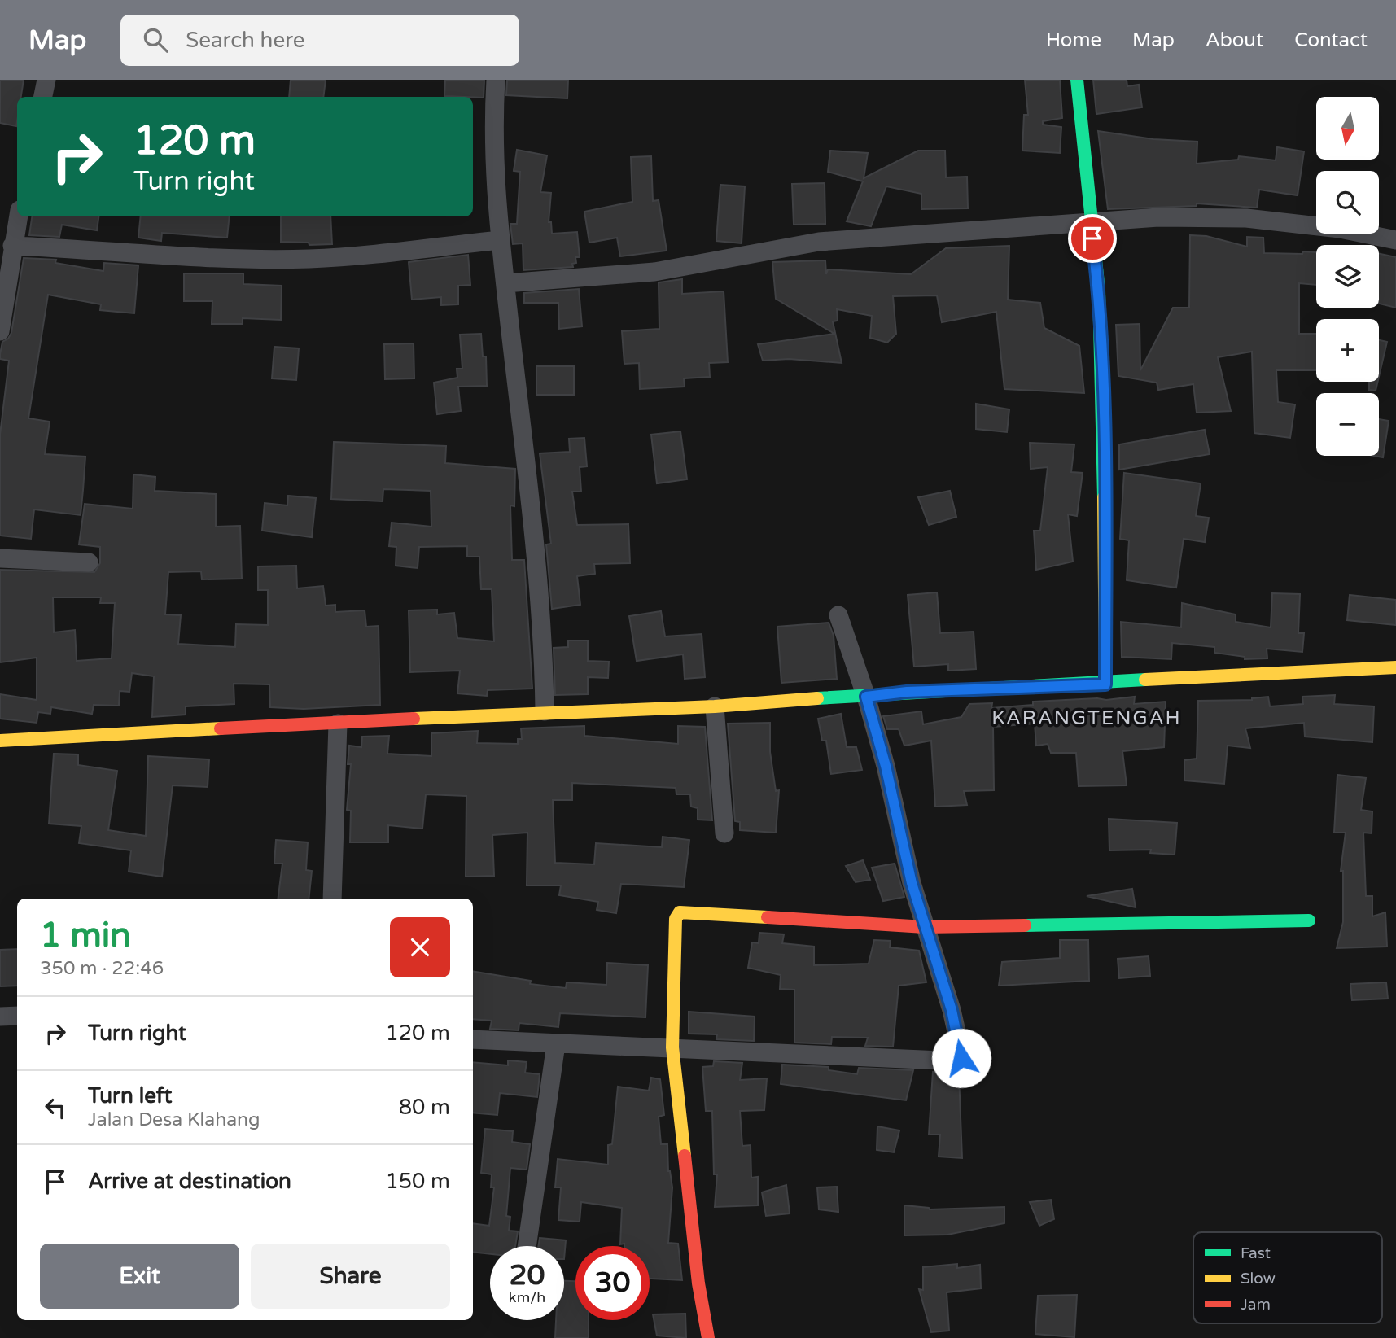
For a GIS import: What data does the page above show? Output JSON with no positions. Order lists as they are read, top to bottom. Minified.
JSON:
{"districts":["KARANGTENGAH"],"legend":["Fast","Slow","Jam"],"north":"bottom","page":{"header":"Map","search":"Search here","nav":["Home","Map","About","Contact"],"map_buttons":["+","−"],"turn":["120 m","Turn right"],"heading":["1 min","350 m · 22:46"],"list":[{"name":"Turn right","value":"120 m"},{"name":"Turn left","note":"Jalan Desa Klahang","value":"80 m"},{"name":"Arrive at destination","value":"150 m"}],"buttons":["Exit","Share"],"speed":"20 km/h","limit":"30"}}
